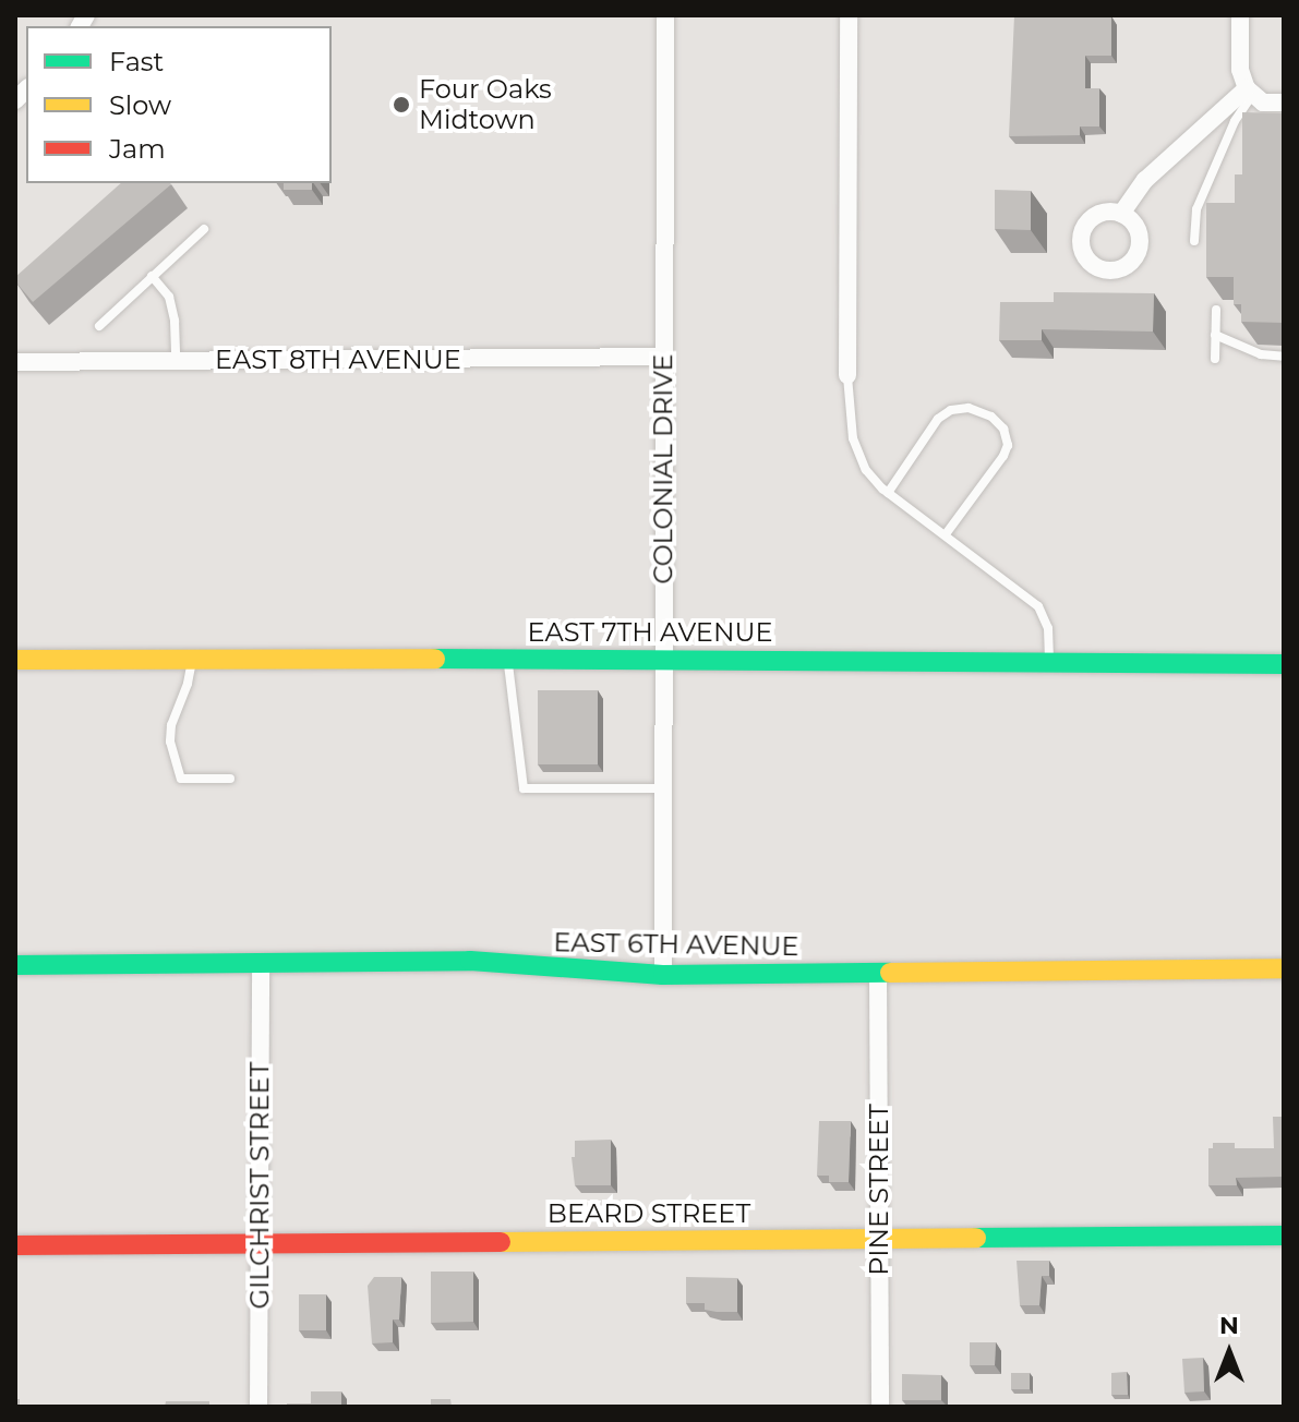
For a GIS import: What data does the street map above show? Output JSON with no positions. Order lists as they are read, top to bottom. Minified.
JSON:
{"streets":{"street":["EAST 8TH AVENUE","COLONIAL DRIVE","EAST 7TH AVENUE","EAST 6TH AVENUE","GILCHRIST STREET","PINE STREET","BEARD STREET"]},"crossings":[["EAST 8TH AVENUE","COLONIAL DRIVE"],["COLONIAL DRIVE","EAST 7TH AVENUE"],["COLONIAL DRIVE","EAST 6TH AVENUE"],["EAST 6TH AVENUE","GILCHRIST STREET"],["EAST 6TH AVENUE","PINE STREET"],["GILCHRIST STREET","BEARD STREET"],["PINE STREET","BEARD STREET"]],"places":["Four Oaks Midtown"],"legend":["Fast","Slow","Jam"],"north":"top"}
